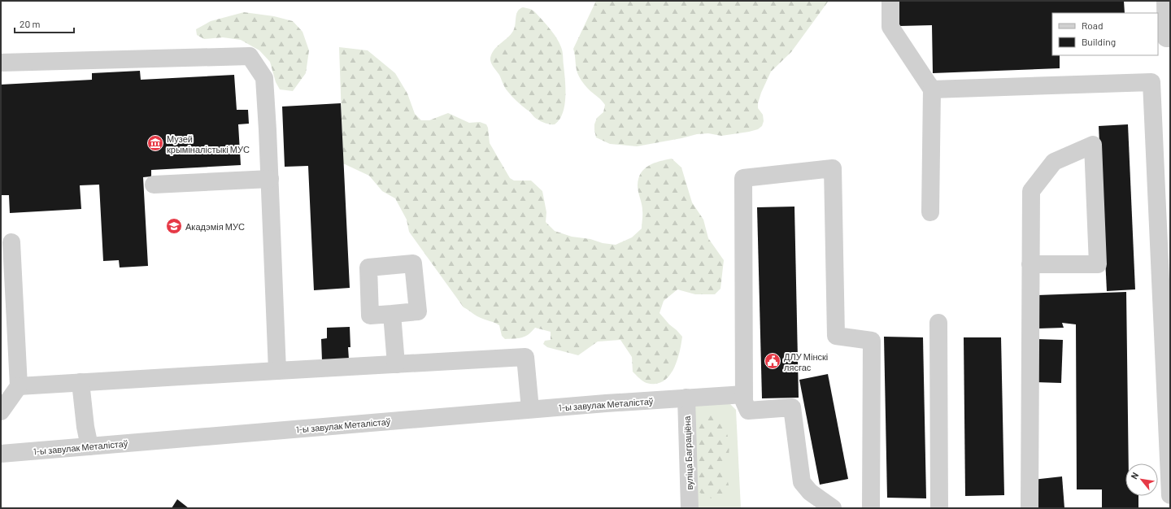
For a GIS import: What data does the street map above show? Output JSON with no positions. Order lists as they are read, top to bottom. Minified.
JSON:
{"streets":{"lane":["1-ы завулак Металістаў","вуліца Баграціёна"]},"crossings":[["1-ы завулак Металістаў","вуліца Баграціёна"]],"places":{"museum":["Музей крыміналістыкі МУС"],"school or university":["Акадэмія МУС"],"public building":["ДЛУ Мінскі лясгас"]},"legend":["Road","Building"],"scale_bar":"20 m","north":"top left"}
